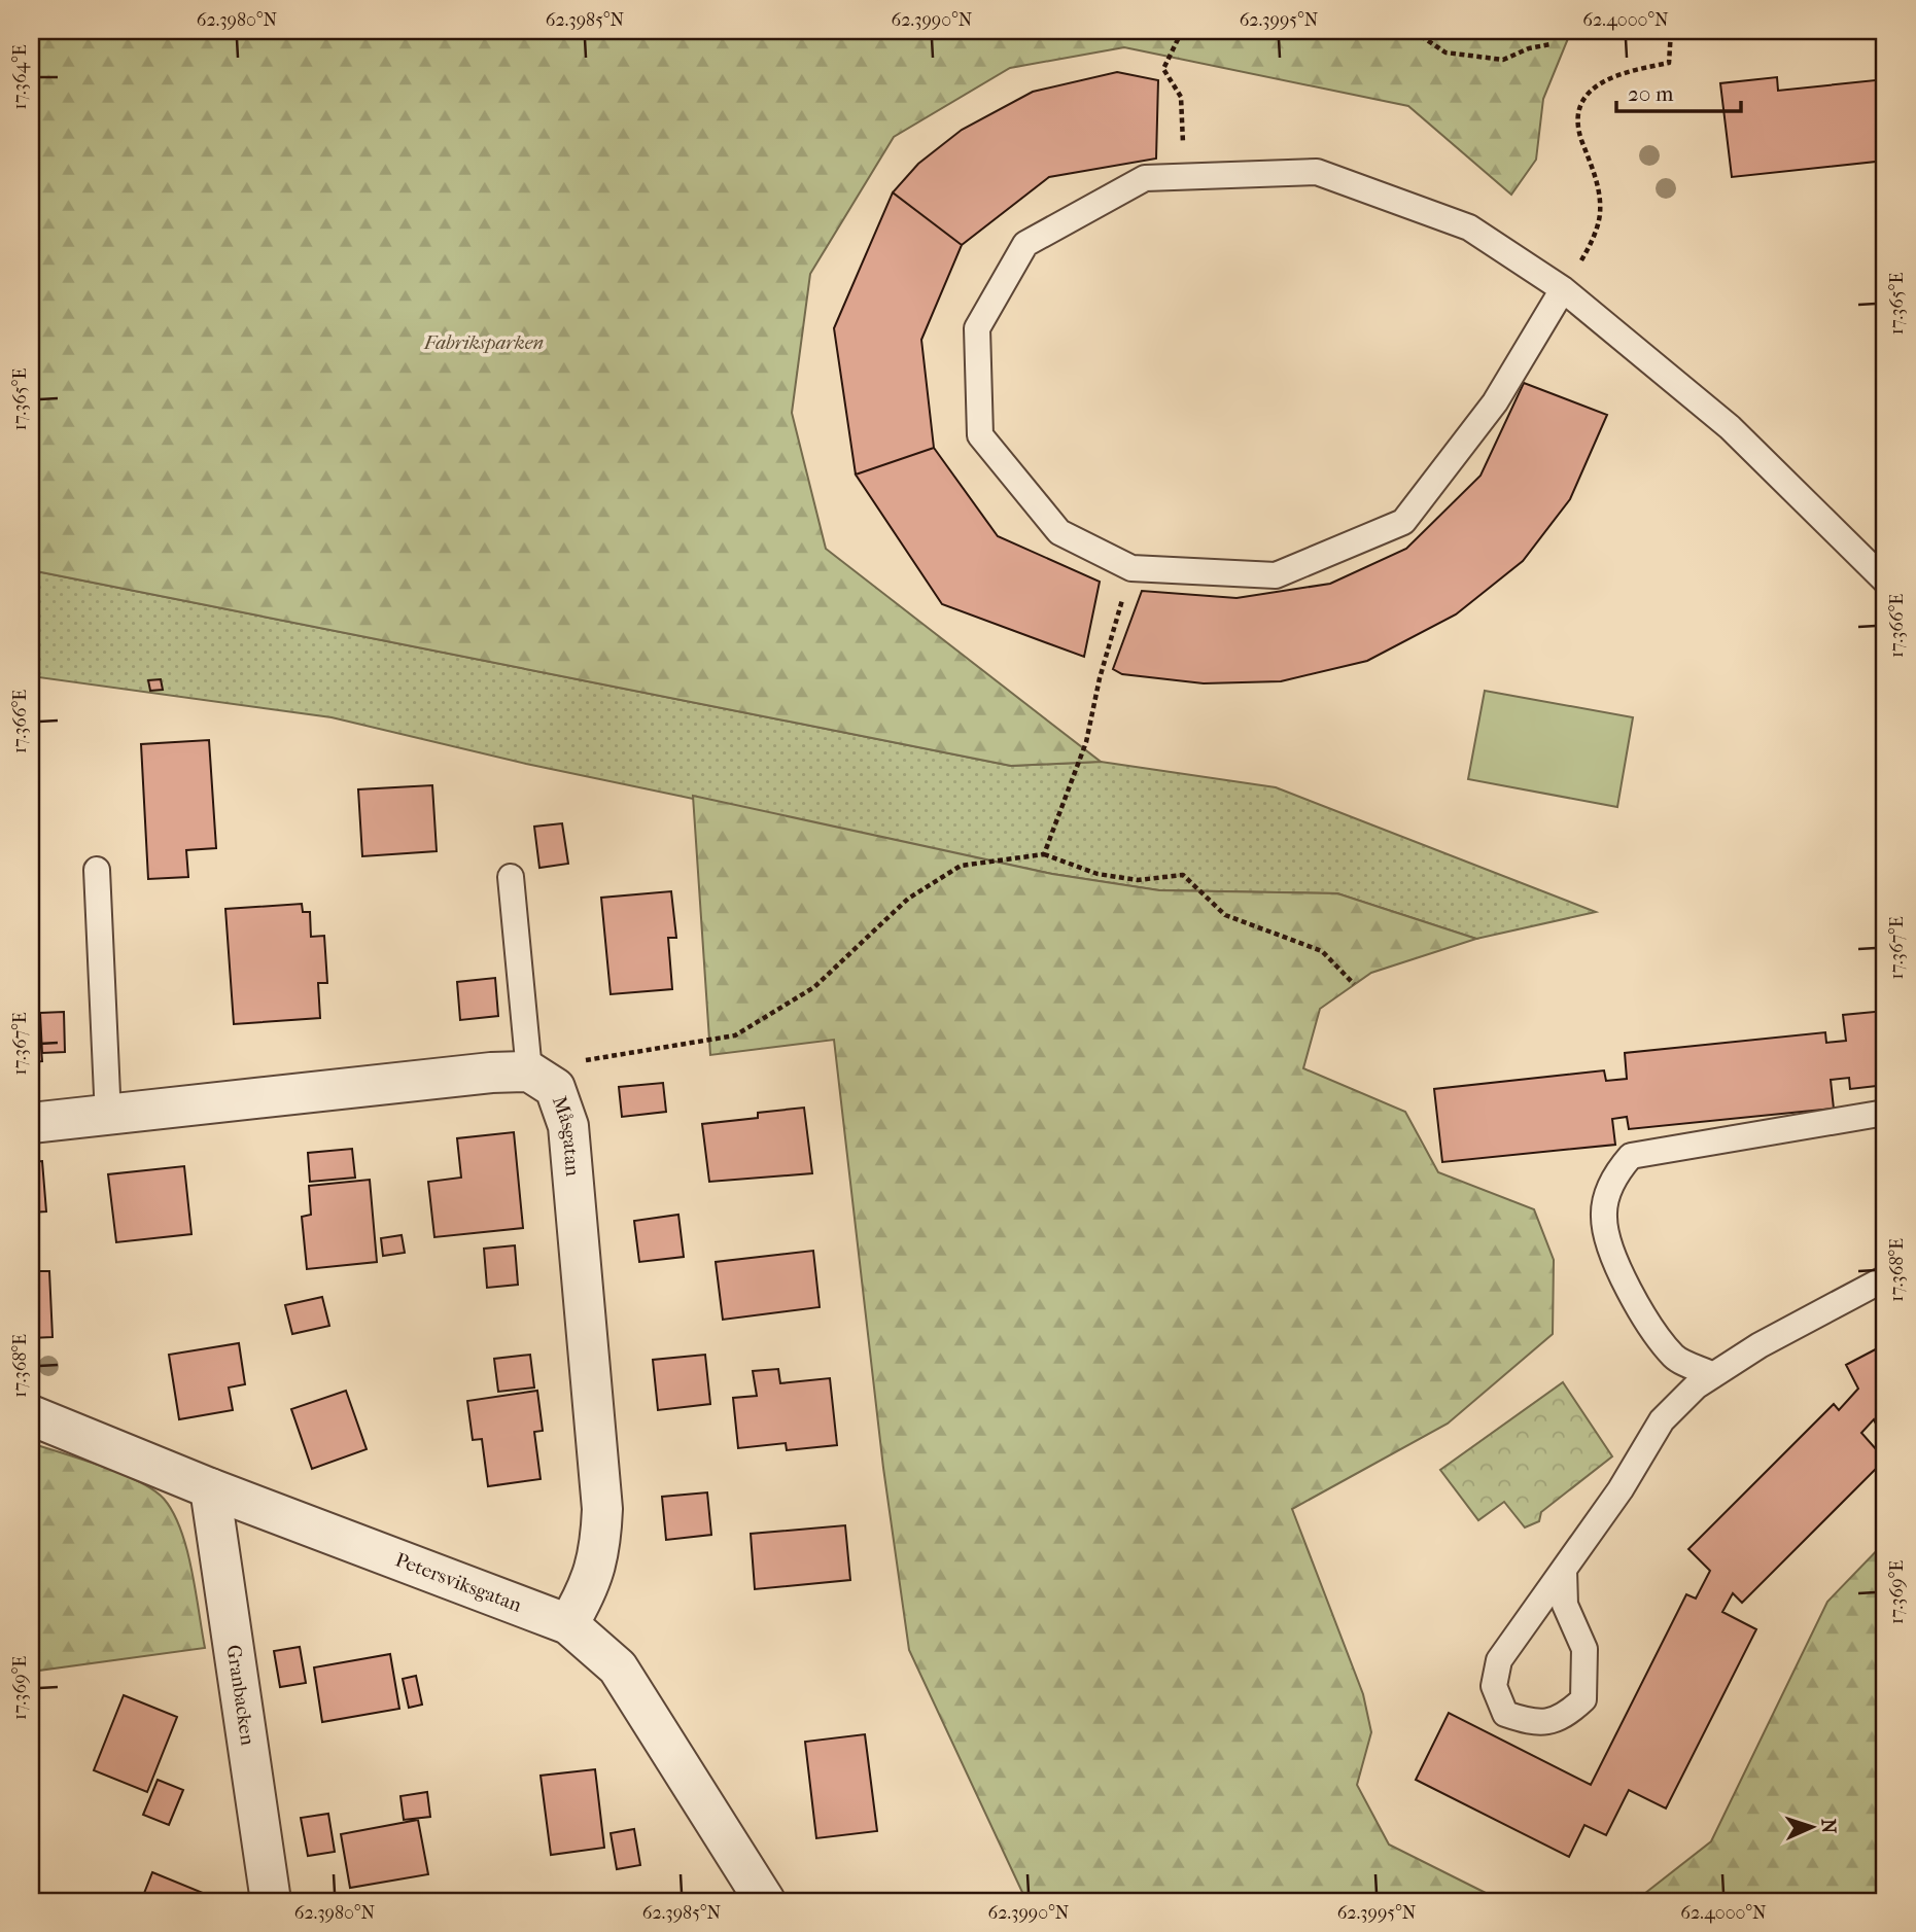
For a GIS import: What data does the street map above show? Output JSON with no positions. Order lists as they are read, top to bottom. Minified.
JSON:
{"streets":{"street":["Måsgatan","Petersviksgatan","Granbacken"]},"crossings":[["Måsgatan","Petersviksgatan"],["Petersviksgatan","Granbacken"]],"parks":["Fabriksparken"],"scale_bar":"20 m","north":"right","coordinates":["62.3980°N","62.3985°N","62.3990°N","62.3995°N","62.4000°N","17.364°E","17.365°E","17.366°E","17.367°E","17.368°E","17.369°E"]}
